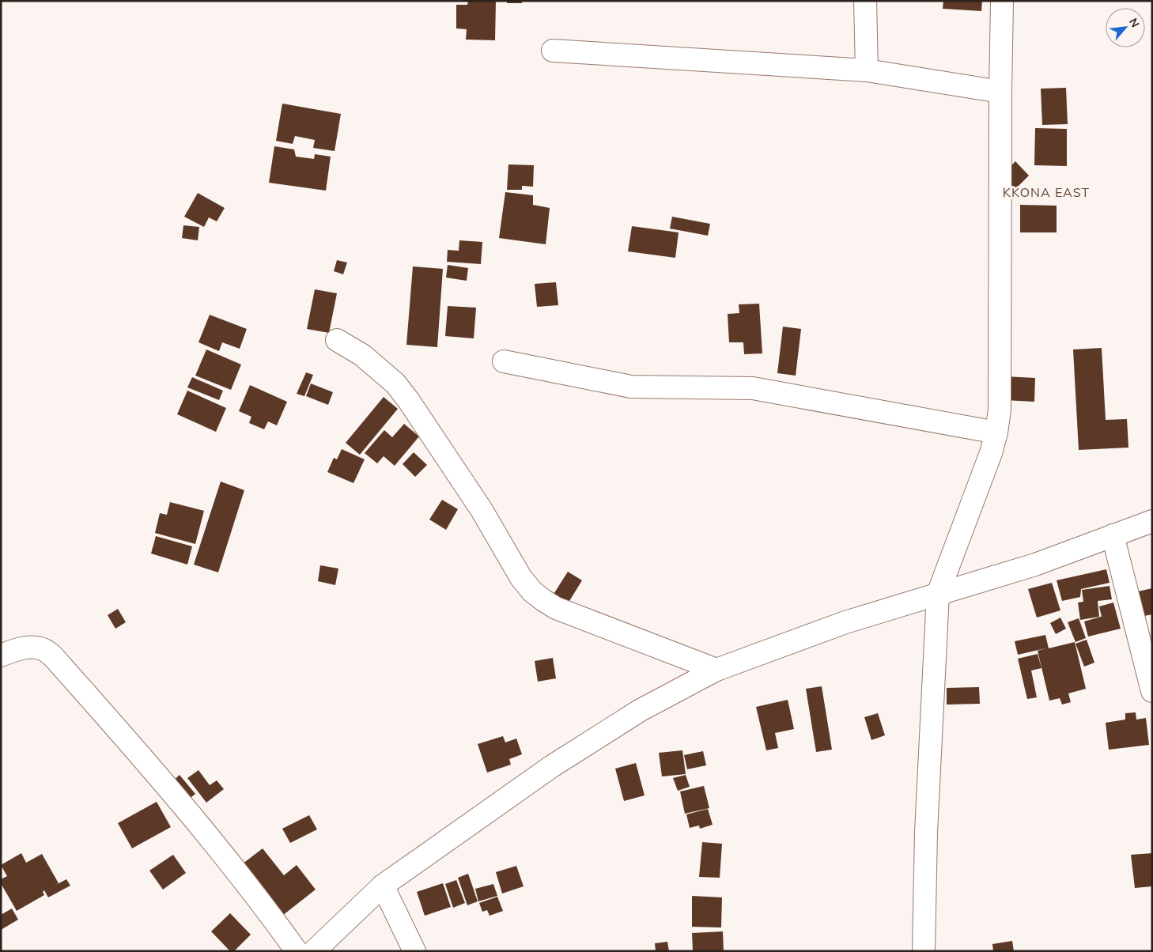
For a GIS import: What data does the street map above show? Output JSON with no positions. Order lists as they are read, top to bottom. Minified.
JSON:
{"districts":["KKONA EAST"],"north":"top right"}
